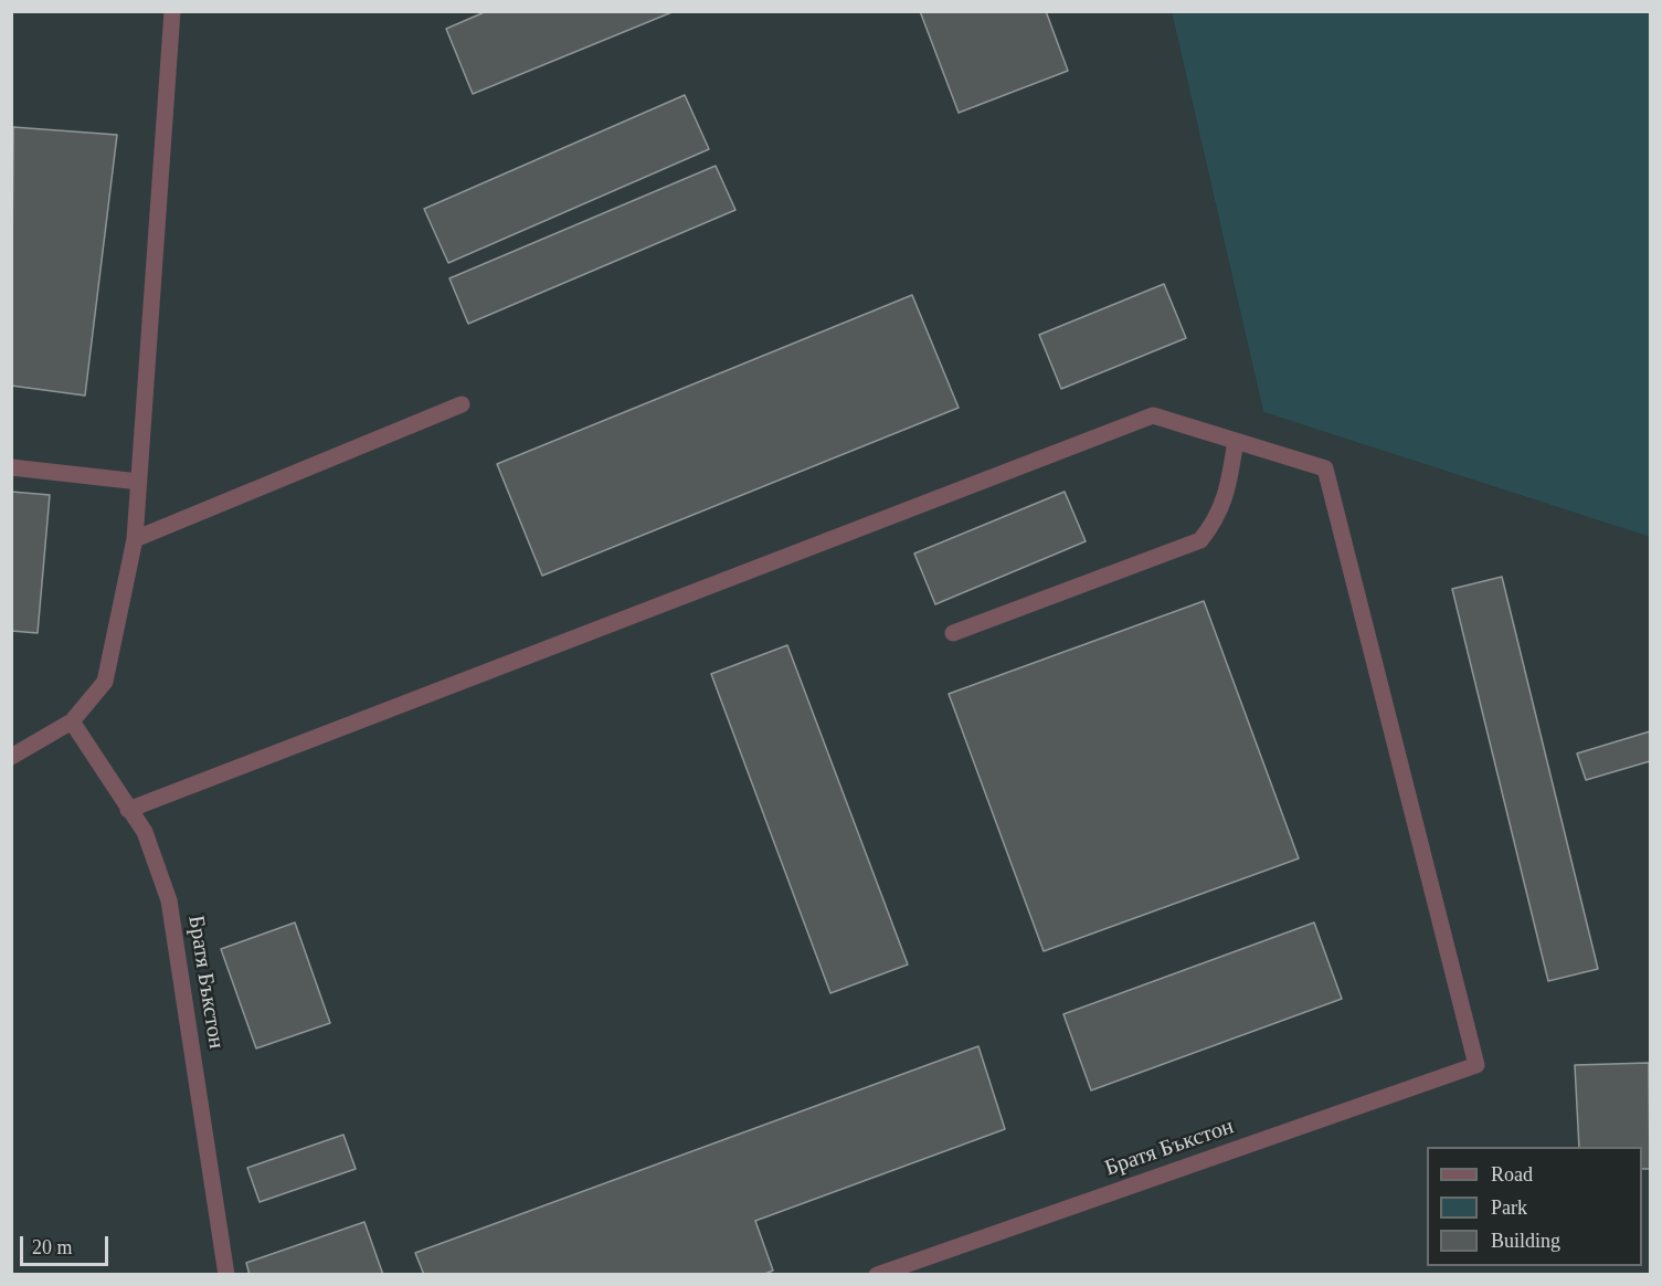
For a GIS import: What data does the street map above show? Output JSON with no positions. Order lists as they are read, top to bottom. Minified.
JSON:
{"streets":{"street":["Братя Бъкстон"]},"legend":["Road","Park","Building"],"scale_bar":"20 m"}
